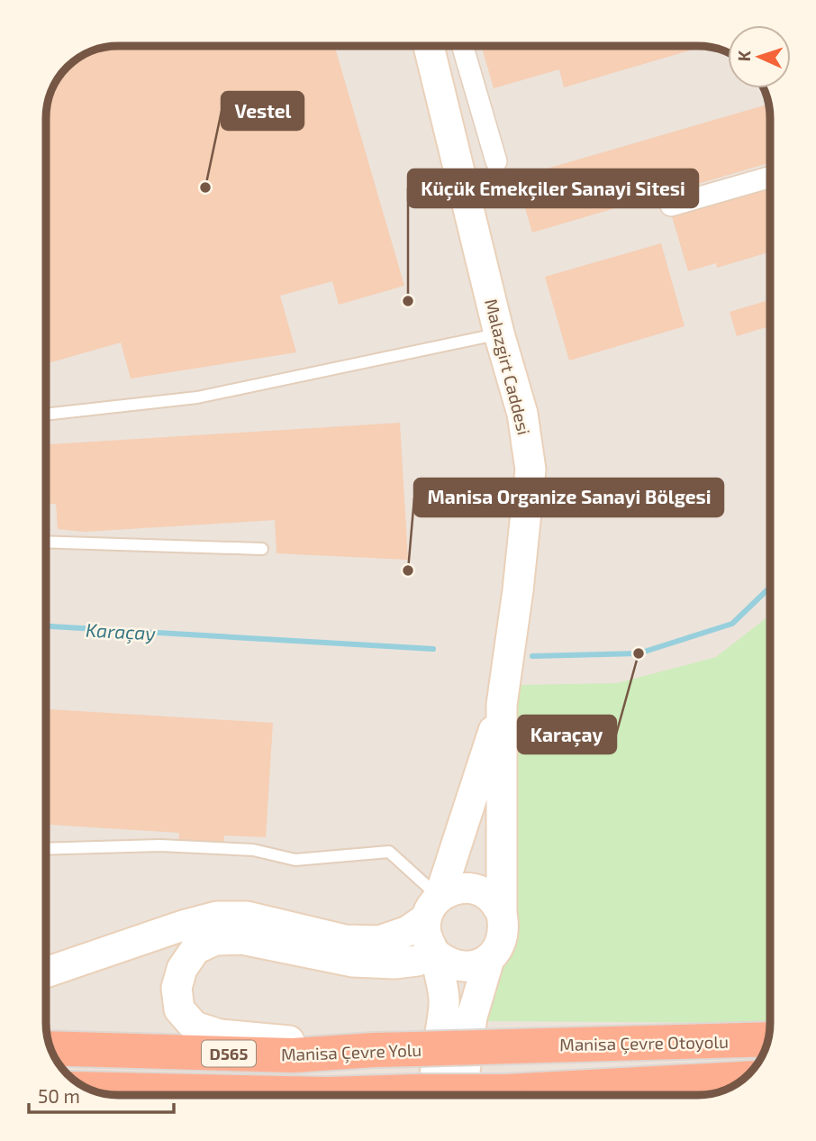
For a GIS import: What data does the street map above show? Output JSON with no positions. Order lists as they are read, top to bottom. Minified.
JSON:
{"streets":{"highway":["Manisa Çevre Otoyolu","Manisa Çevre Yolu","D565"],"main road":["Malazgirt Caddesi"]},"crossings":[["Manisa Çevre Otoyolu","Manisa Çevre Yolu"]],"water":["Karaçay"],"places":["Vestel","Küçük Emekçiler Sanayi Sitesi","Manisa Organize Sanayi Bölgesi","Karaçay"],"scale_bar":"50 m","north":"left"}
